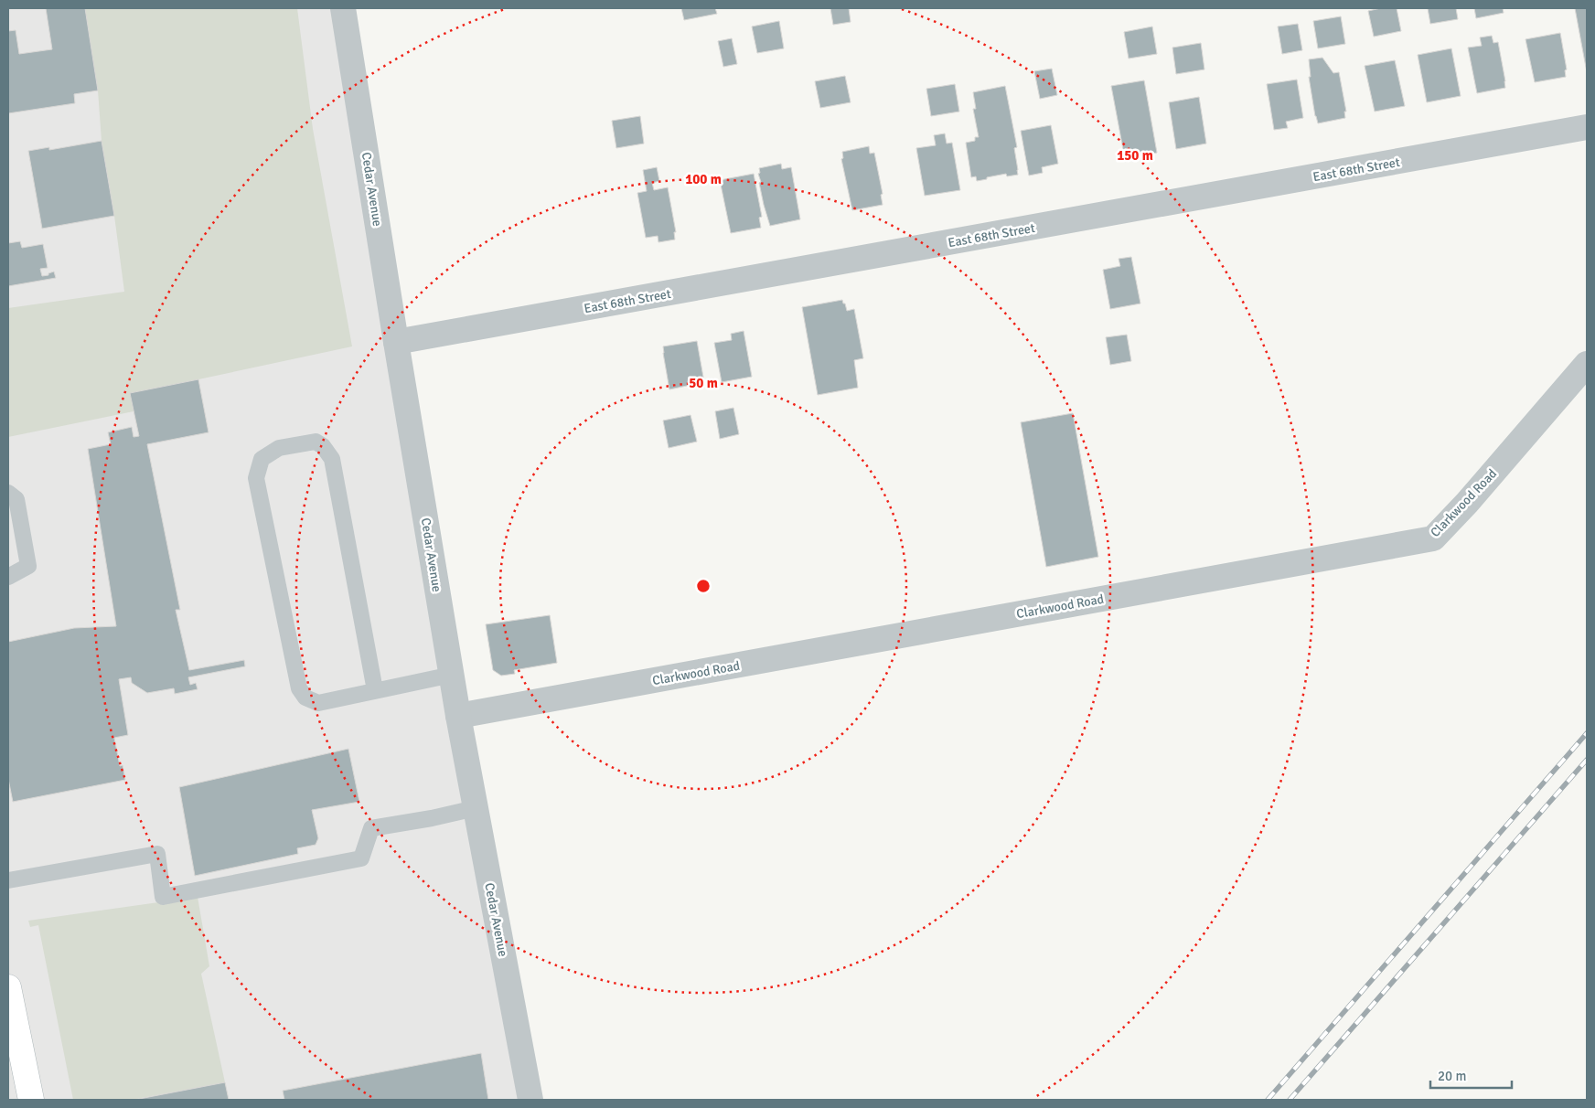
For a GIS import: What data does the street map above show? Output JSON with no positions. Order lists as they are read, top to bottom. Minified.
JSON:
{"streets":{"street":["East 68th Street","Cedar Avenue","Clarkwood Road"]},"crossings":[["East 68th Street","Cedar Avenue"],["Cedar Avenue","Clarkwood Road"]],"scale_bar":"20 m","rings":["150 m","100 m","50 m"]}
